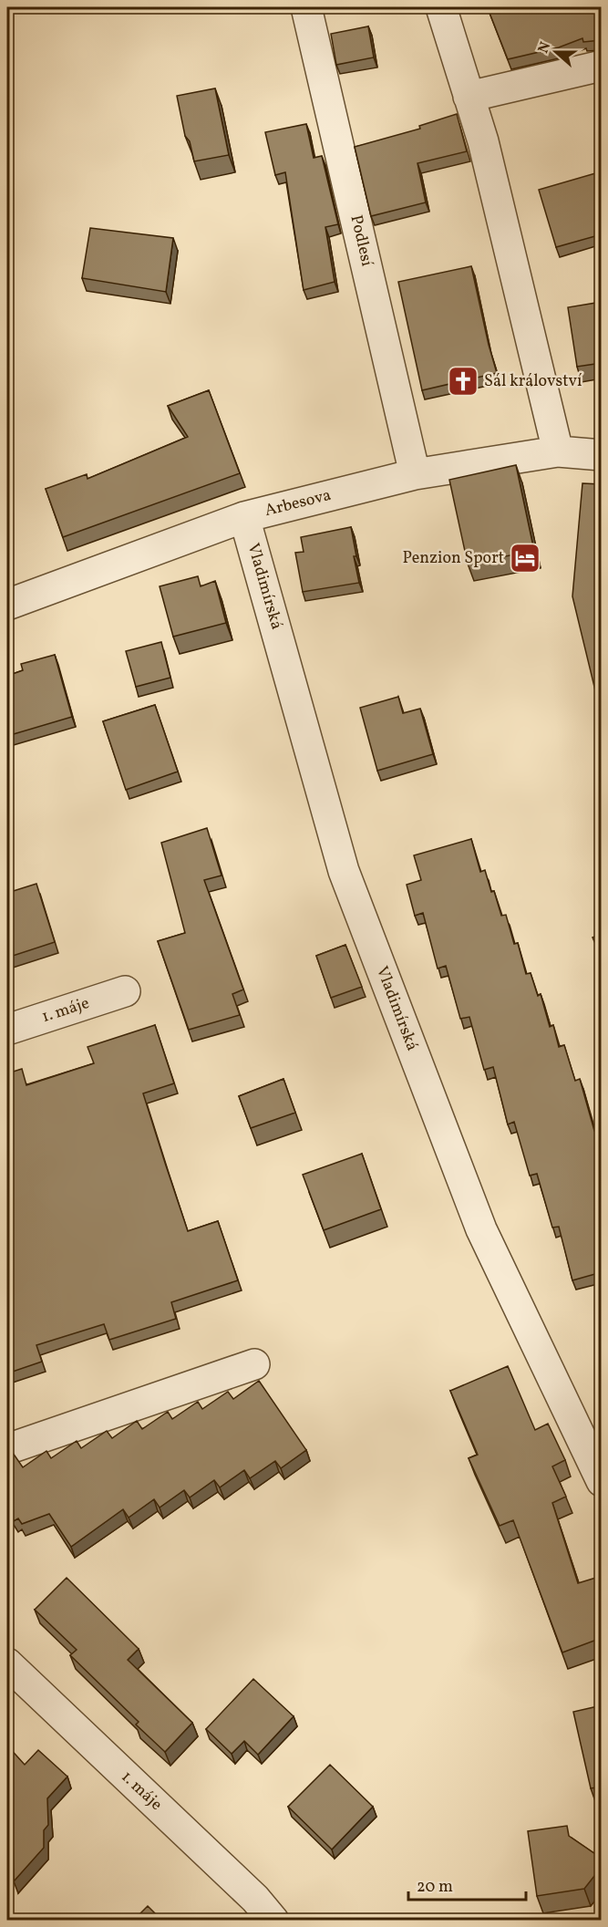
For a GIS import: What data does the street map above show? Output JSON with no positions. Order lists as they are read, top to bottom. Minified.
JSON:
{"streets":{"street":["Podlesí","Arbesova","Vladimírská","1. máje"]},"crossings":[["Podlesí","Arbesova"],["Arbesova","Vladimírská"]],"places":{"church":["Sál království"],"hotel":["Penzion Sport"]},"scale_bar":"20 m","north":"left"}
